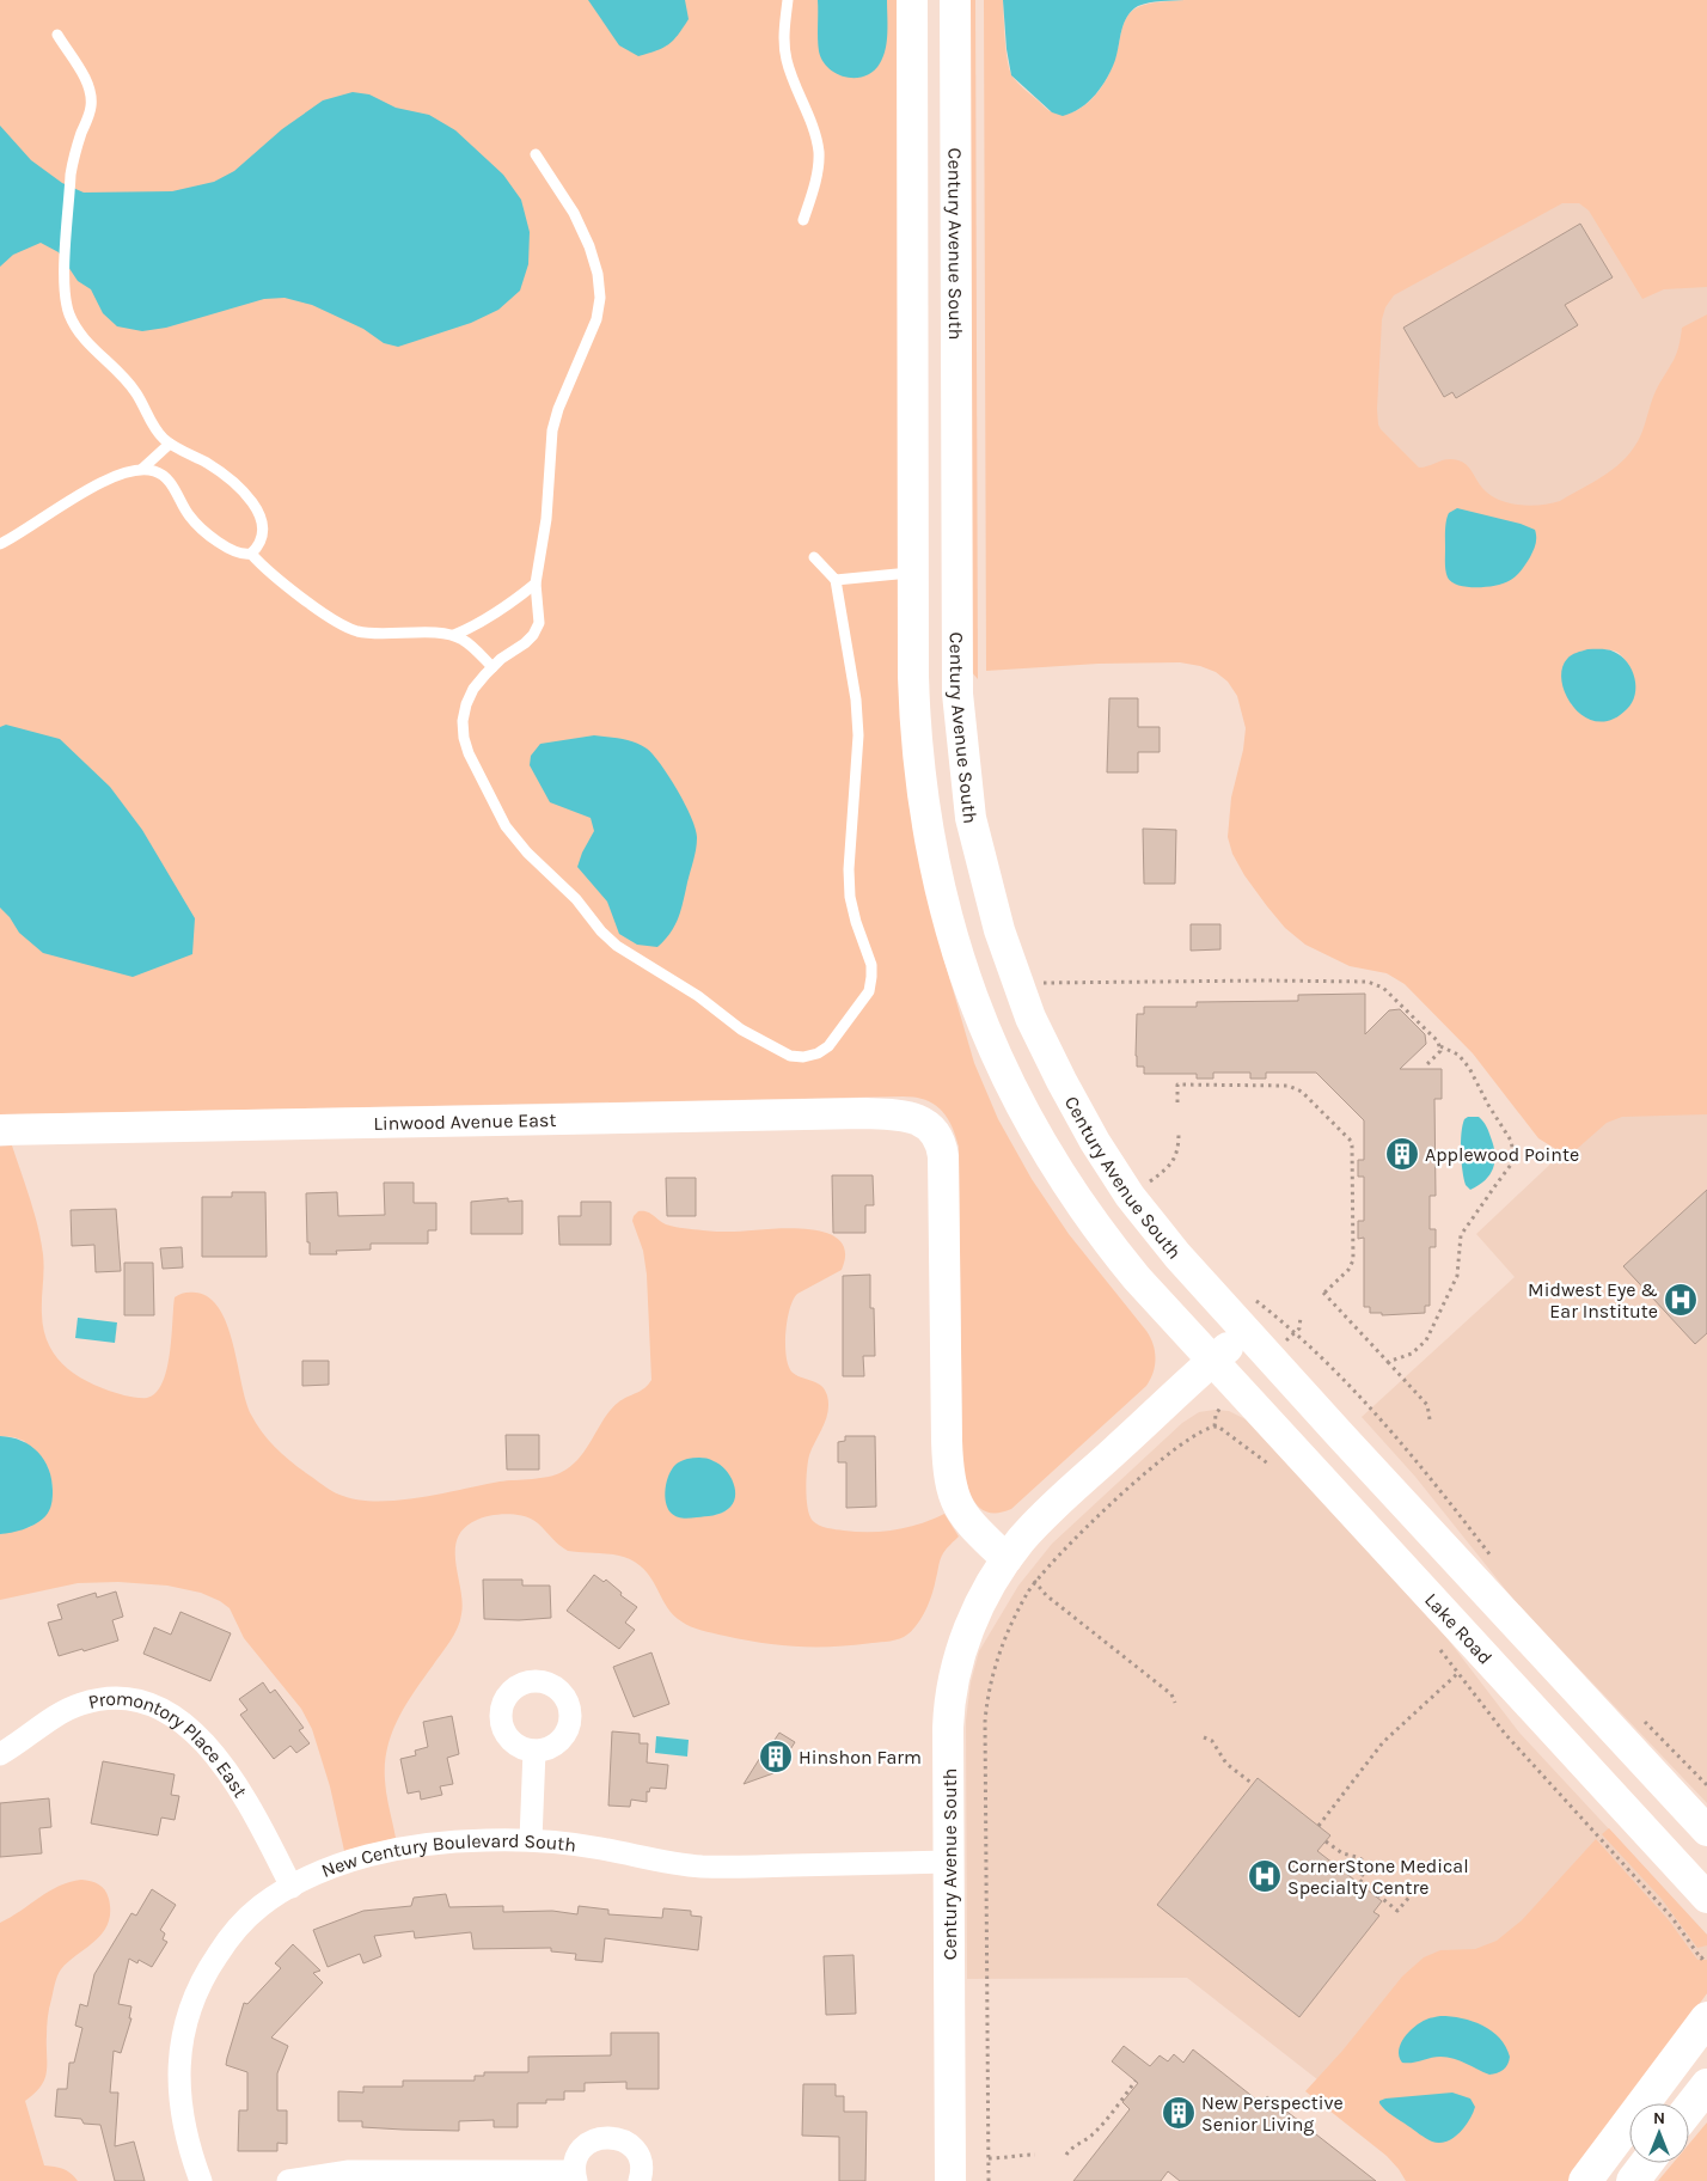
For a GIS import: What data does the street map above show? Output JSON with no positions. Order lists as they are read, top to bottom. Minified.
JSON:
{"streets":{"main road":["Century Avenue South","Linwood Avenue East","Lake Road"],"street":["Promontory Place East","New Century Boulevard South"]},"crossings":[["Century Avenue South","Linwood Avenue East"],["Century Avenue South","Lake Road"],["Century Avenue South","New Century Boulevard South"],["Promontory Place East","New Century Boulevard South"]],"places":{"building":["Applewood Pointe","Hinshon Farm","New Perspective Senior Living"],"hospital":["Midwest Eye & Ear Institute","CornerStone Medical Specialty Centre"]},"north":"top"}
